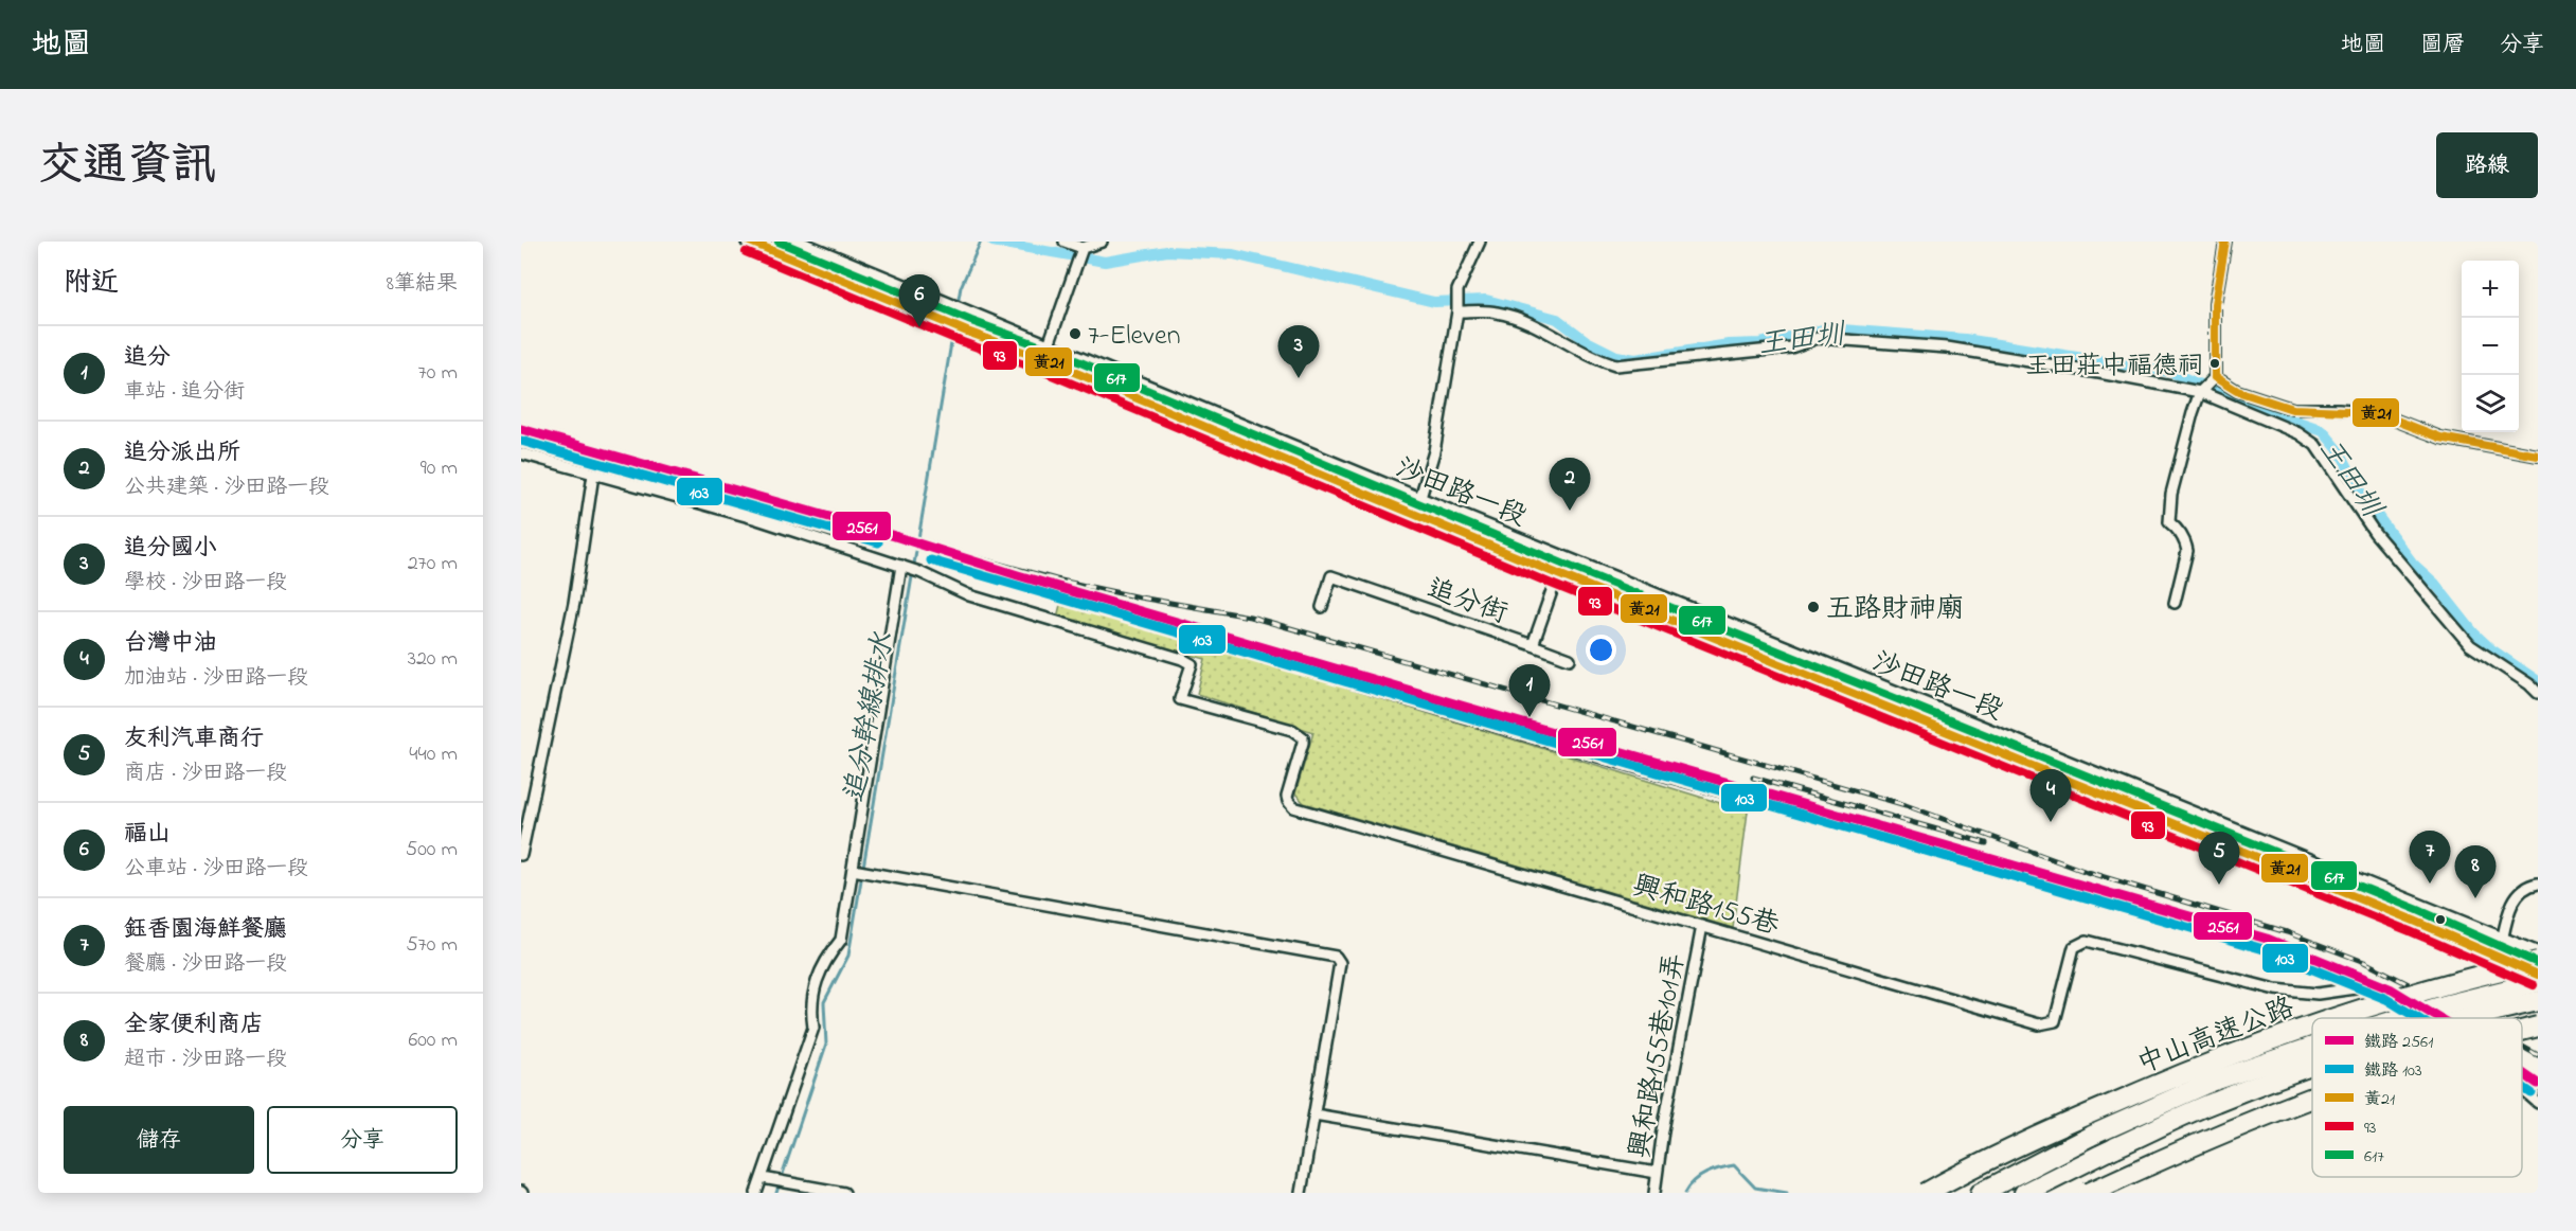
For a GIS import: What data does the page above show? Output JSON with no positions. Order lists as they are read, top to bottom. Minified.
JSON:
{"streets":{"highway":["中山高速公路"],"main road":["沙田路一段"],"street":["追分街","興和路155巷","興和路155巷101弄"]},"crossings":[["沙田路一段","追分街"],["興和路155巷","興和路155巷101弄"]],"water":["王田圳","追分幹線排水"],"places":["7-Eleven","王田莊中福德祠","五路財神廟"],"lines":["transit line 黃21","transit line 617","transit line 93","rail line 2561","rail line 103"],"legend":["鐵路 2561","鐵路 103","黃21","93","617"],"page":{"header":"地圖","nav":["地圖","圖層","分享"],"title":"交通資訊","buttons":["路線",["儲存","分享"]],"heading":["附近","8筆結果"],"map_buttons":["+","−"],"pins":["6","3","2","1","4","7","5","8"],"list":[{"mark":"1","name":"追分","note":"車站 · 追分街","value":"70 m"},{"mark":"2","name":"追分派出所","note":"公共建築 · 沙田路一段","value":"90 m"},{"mark":"3","name":"追分國小","note":"學校 · 沙田路一段","value":"270 m"},{"mark":"4","name":"台灣中油","note":"加油站 · 沙田路一段","value":"320 m"},{"mark":"5","name":"友利汽車商行","note":"商店 · 沙田路一段","value":"440 m"},{"mark":"6","name":"福山","note":"公車站 · 沙田路一段","value":"500 m"},{"mark":"7","name":"鈺香園海鮮餐廳","note":"餐廳 · 沙田路一段","value":"570 m"},{"mark":"8","name":"全家便利商店","note":"超市 · 沙田路一段","value":"600 m"}]}}
